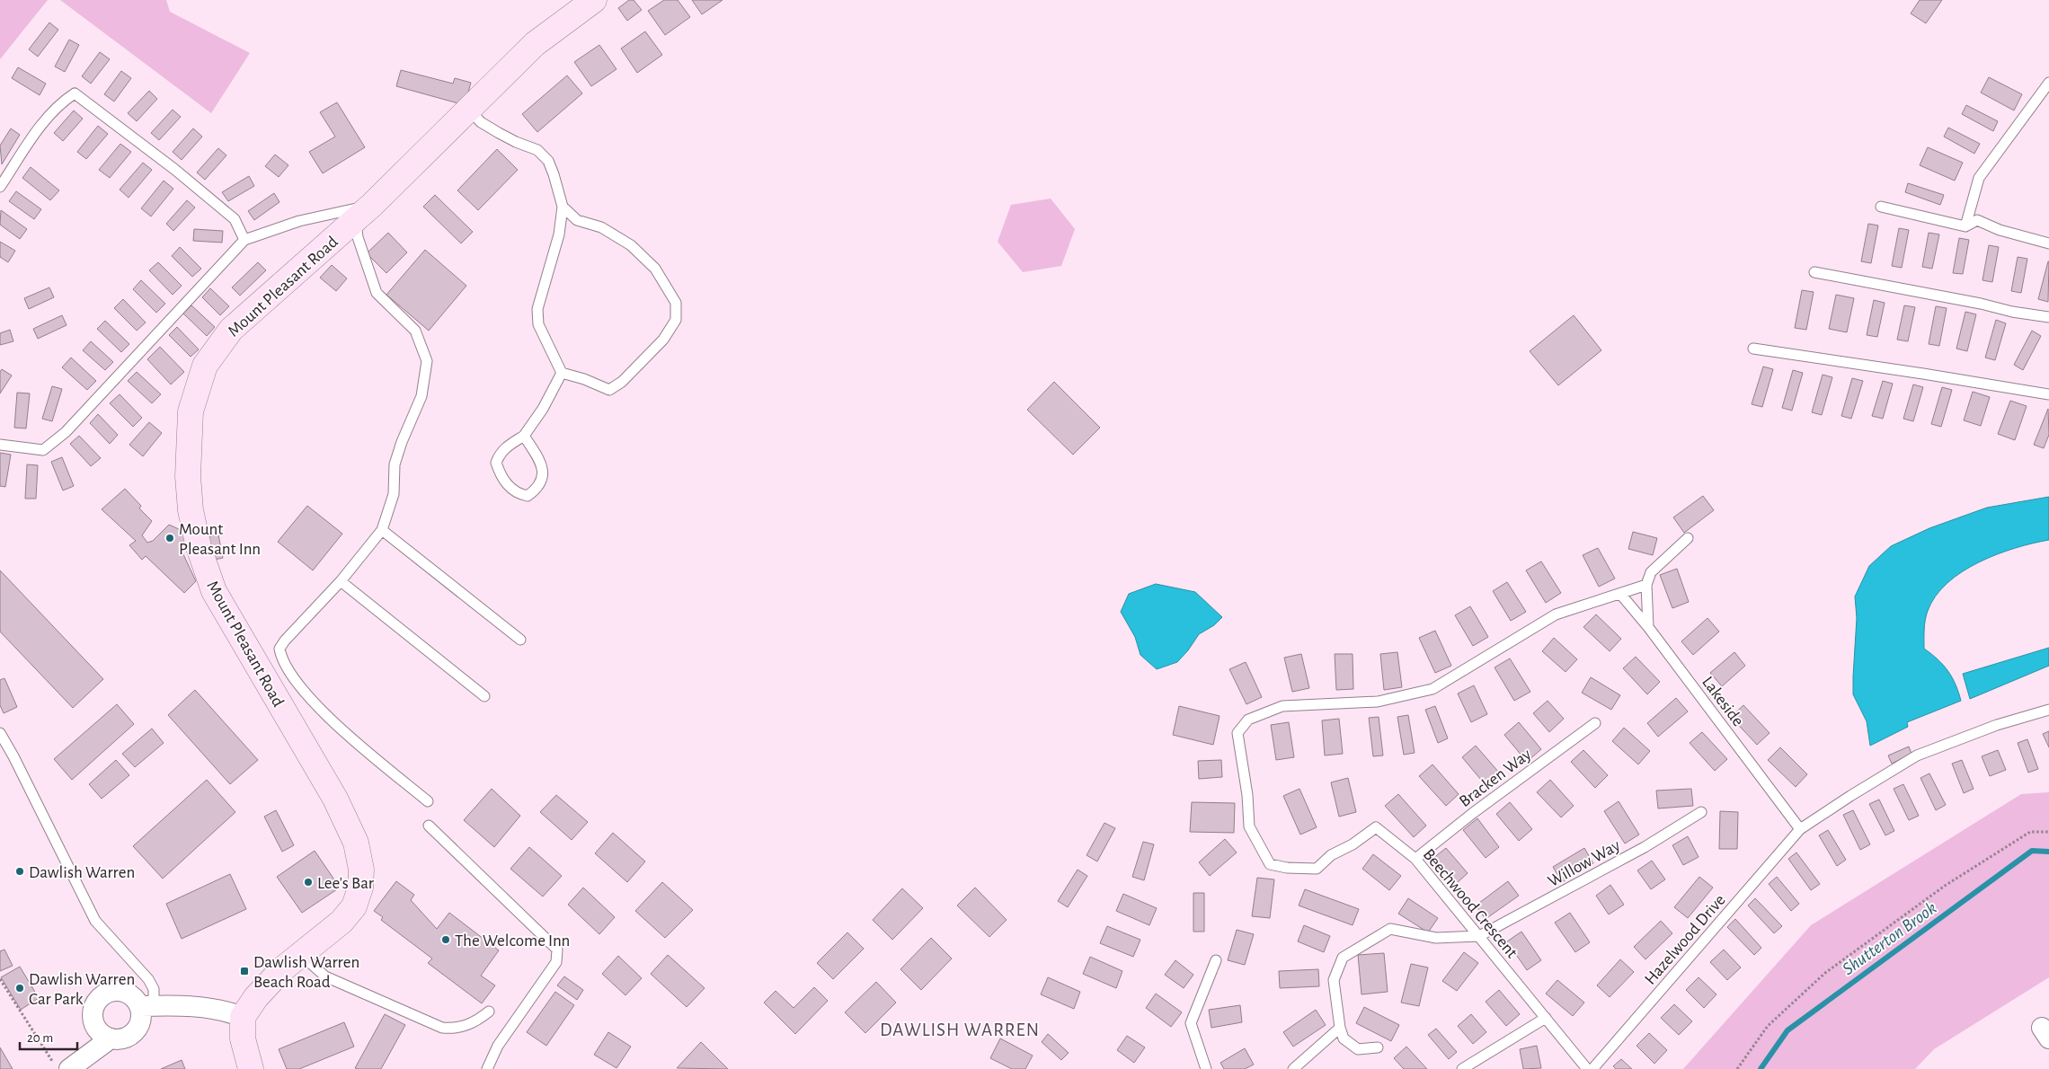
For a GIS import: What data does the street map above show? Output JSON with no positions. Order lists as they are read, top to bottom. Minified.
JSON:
{"streets":{"street":["Mount Pleasant Road"],"lane":["Lakeside","Bracken Way","Willow Way","Beechwood Crescent","Hazelwood Drive"]},"crossings":[["Lakeside","Beechwood Crescent"],["Lakeside","Hazelwood Drive"],["Bracken Way","Beechwood Crescent"],["Willow Way","Beechwood Crescent"]],"districts":["DAWLISH WARREN"],"water":["Shutterton Brook"],"places":{"other":["Mount Pleasant Inn","Dawlish Warren","Lee's Bar","The Welcome Inn","Dawlish Warren Car Park"],"transit":["Dawlish Warren Beach Road"]},"scale_bar":"20 m"}
